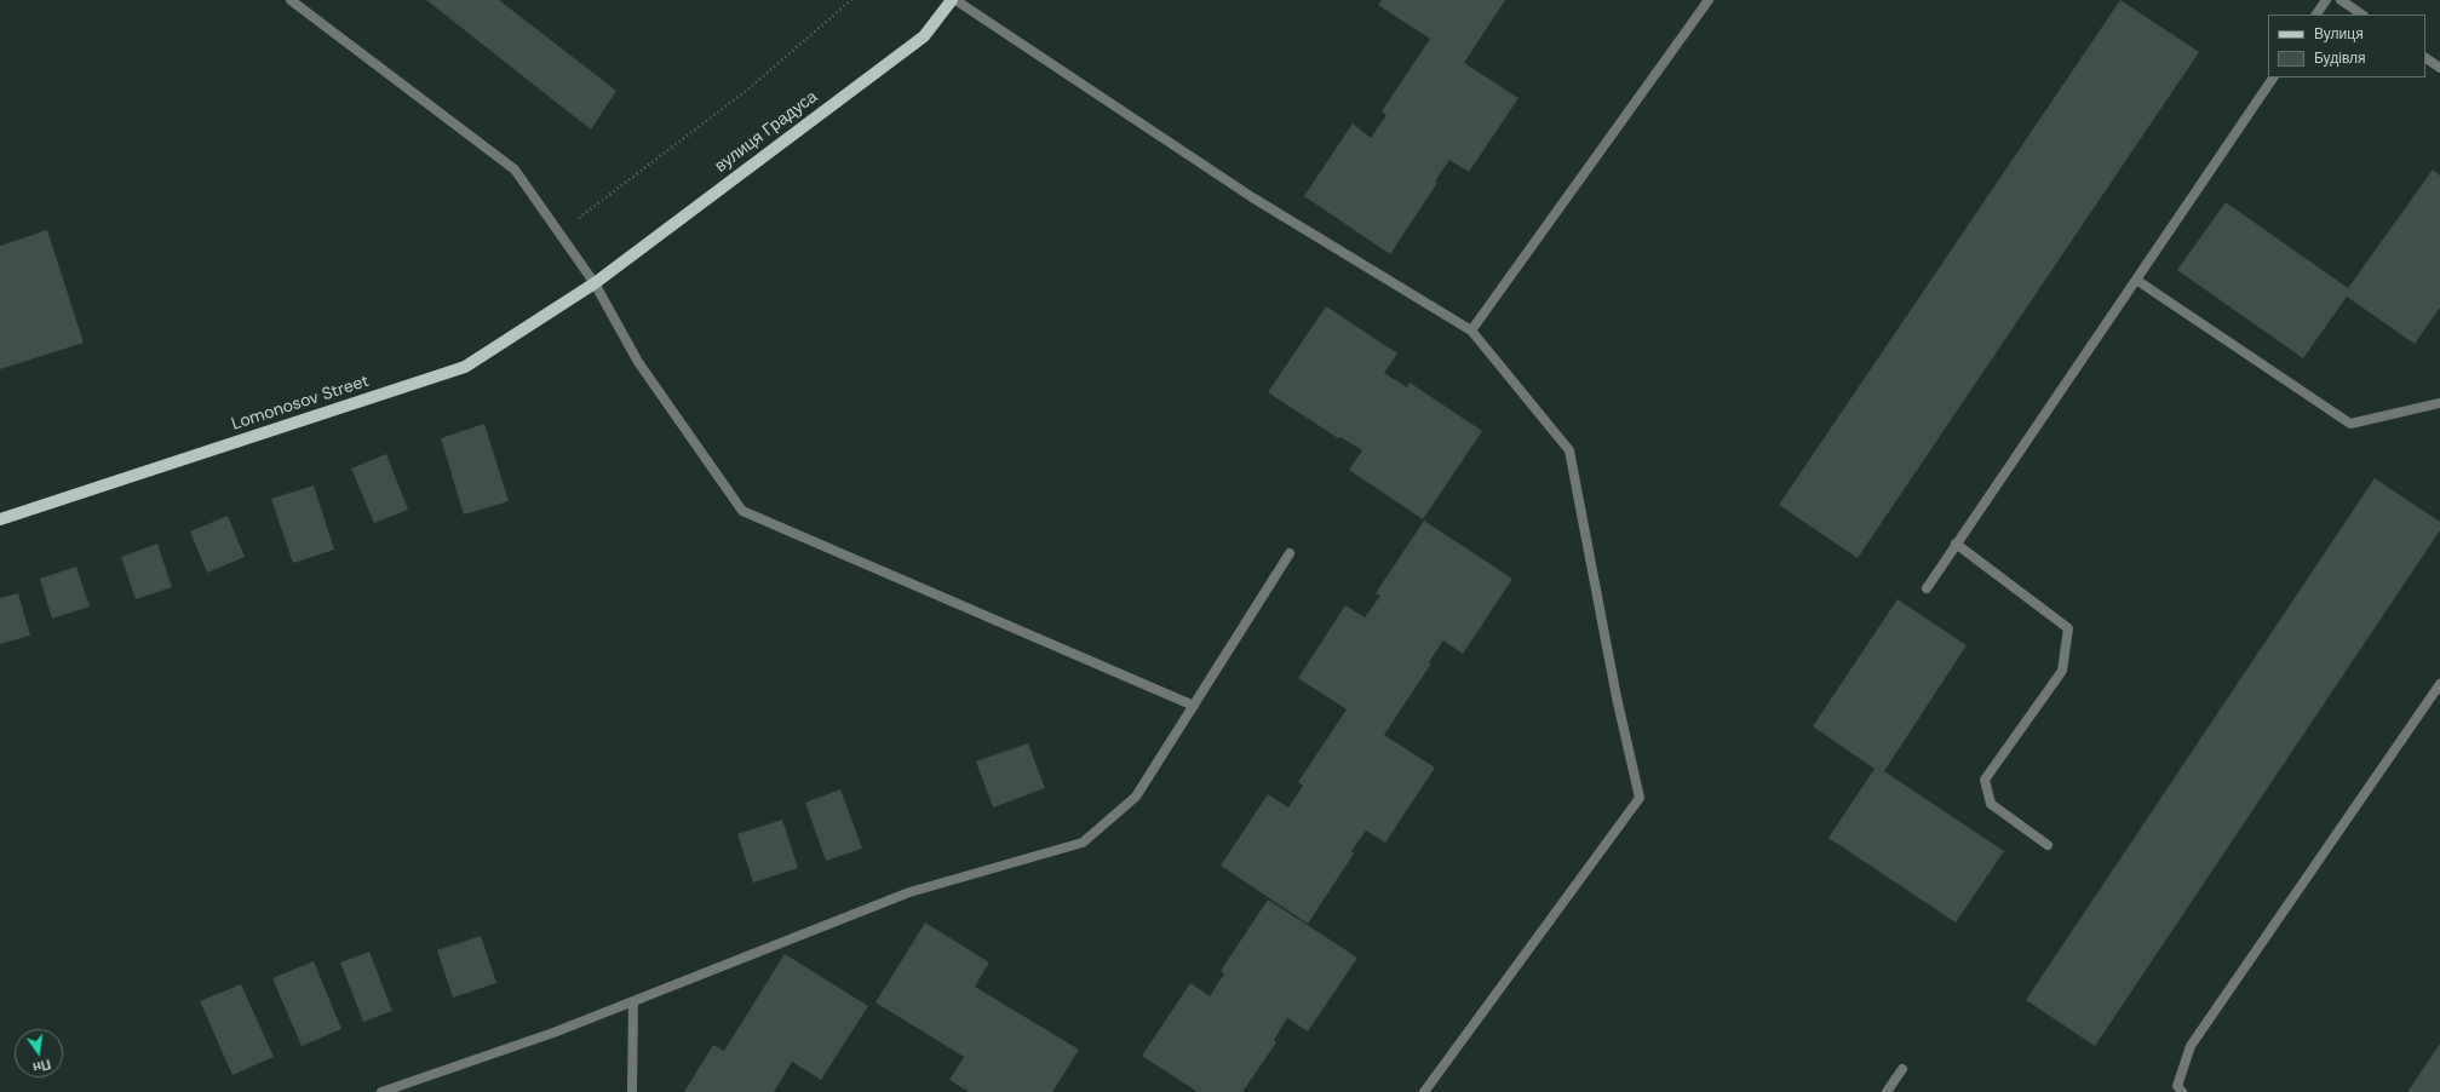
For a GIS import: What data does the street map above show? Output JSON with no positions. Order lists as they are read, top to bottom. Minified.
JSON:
{"streets":{"main road":["вулиця Градуса","Lomonosov Street"]},"crossings":[["вулиця Градуса","Lomonosov Street"]],"legend":["Вулиця","Будівля"],"north":"bottom"}
